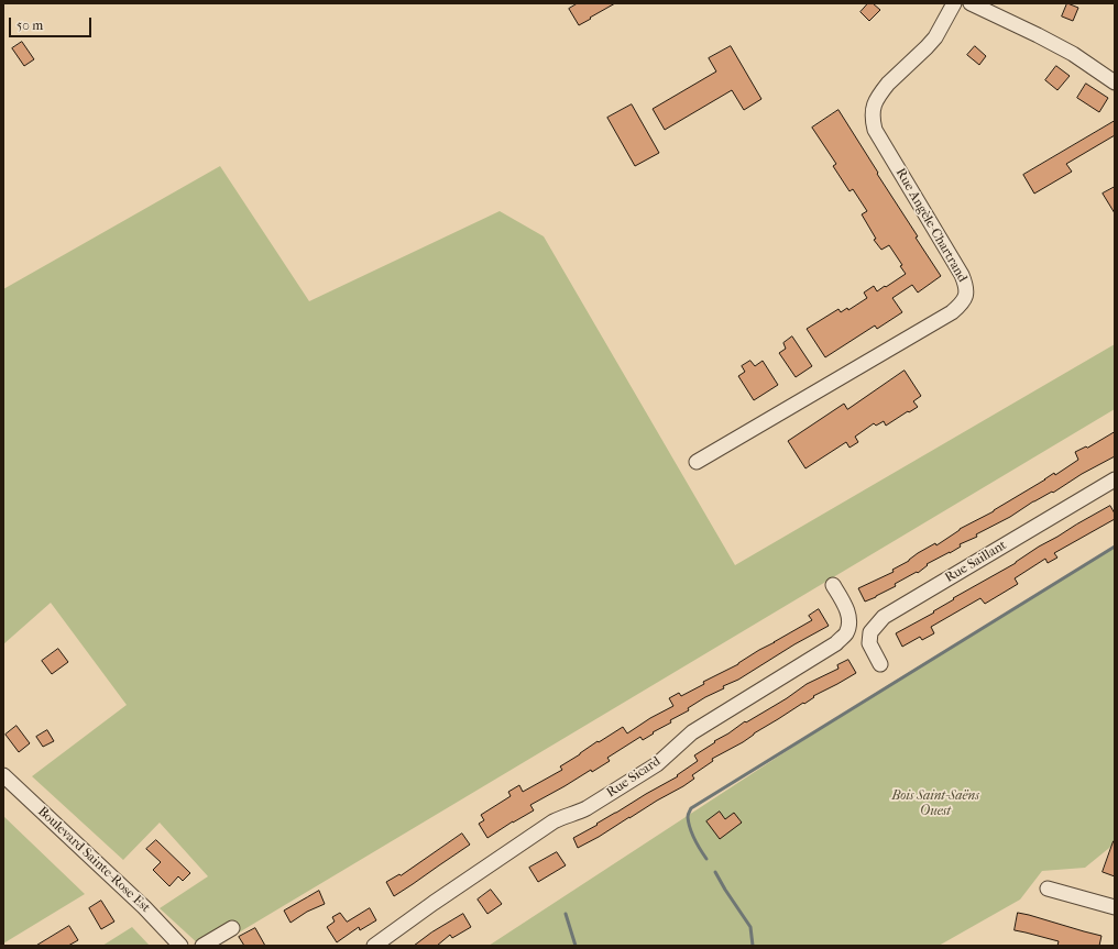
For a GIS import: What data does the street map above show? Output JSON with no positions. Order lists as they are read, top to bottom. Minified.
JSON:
{"streets":{"street":["Rue Angèle-Chartrand","Rue Saillant","Rue Sicard","Boulevard Sainte-Rose Est"]},"parks":["Bois Saint-Saëns Ouest"],"scale_bar":"50 m"}
